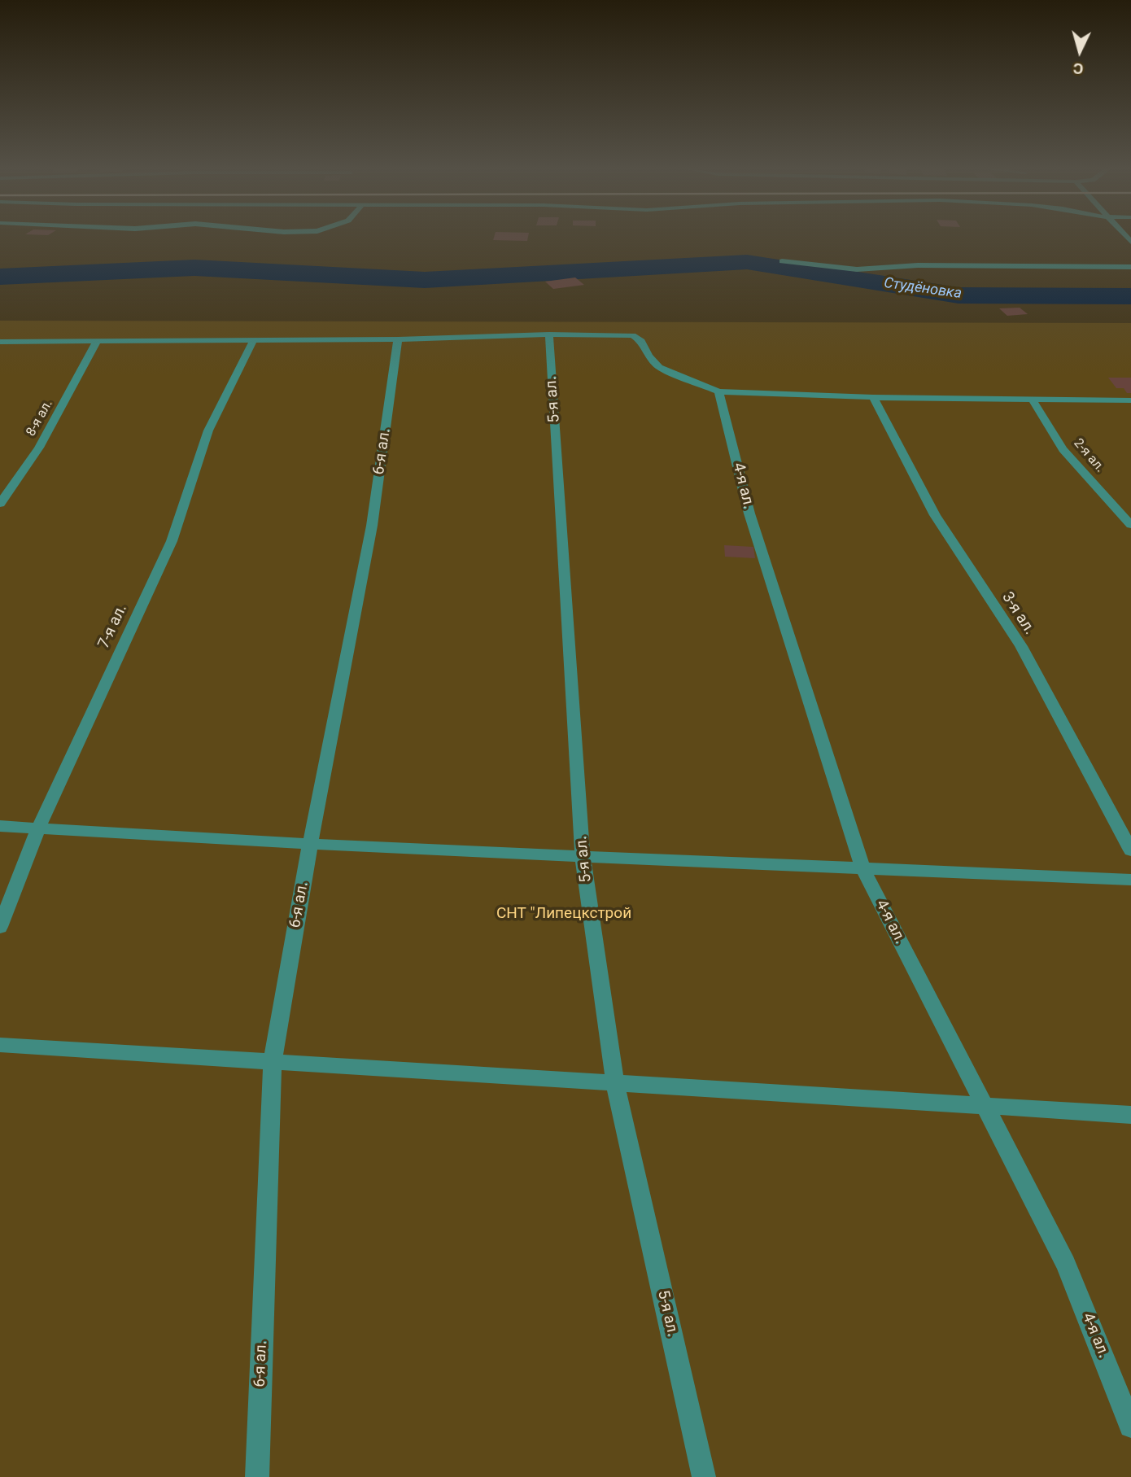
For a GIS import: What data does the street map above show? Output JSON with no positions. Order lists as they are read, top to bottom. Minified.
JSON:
{"streets":{"street":["5-я ал.","8-я ал.","6-я ал.","2-я ал.","4-я ал.","3-я ал.","7-я ал."]},"water":["Студёновка"],"parks":["СНТ \"Липецкстрой"],"north":"bottom"}
